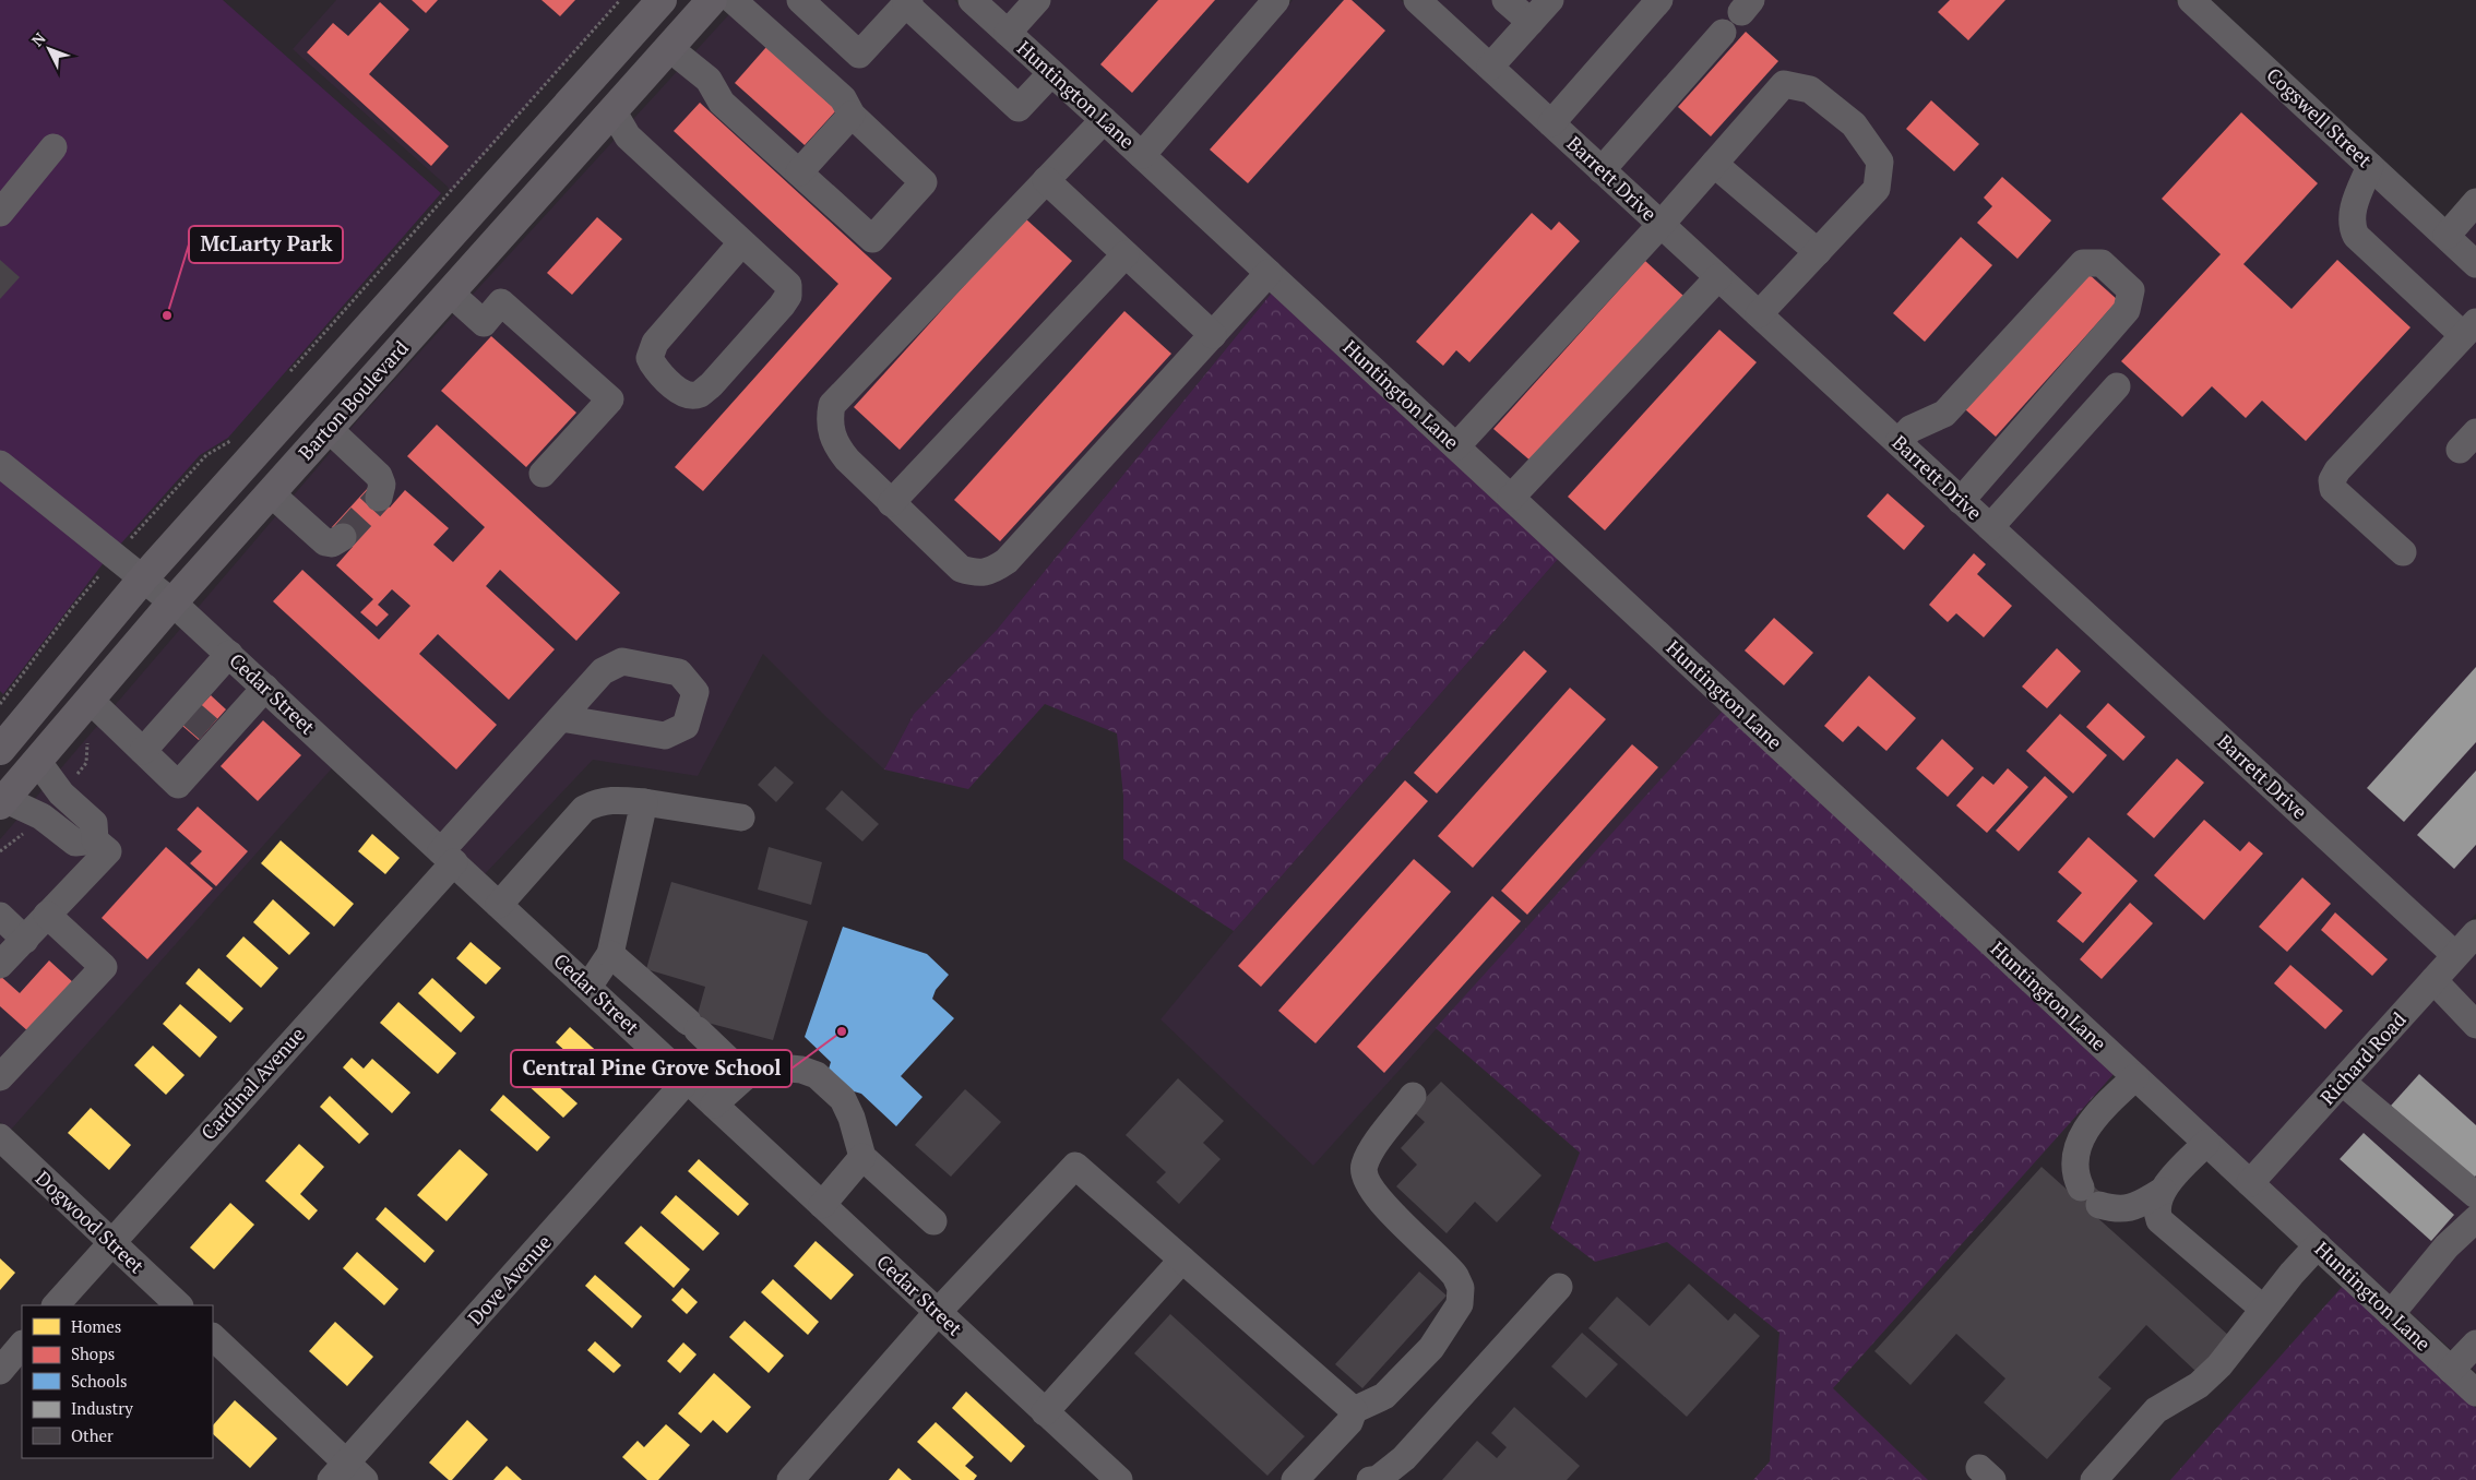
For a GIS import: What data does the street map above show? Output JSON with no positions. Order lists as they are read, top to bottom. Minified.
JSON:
{"streets":{"main road":["Barton Boulevard"],"street":["Huntington Lane","Cogswell Street","Barrett Drive","Cedar Street","Richard Road","Cardinal Avenue","Dogwood Street","Dove Avenue"]},"crossings":[["Huntington Lane","Richard Road"],["Barrett Drive","Richard Road"],["Barton Boulevard","Cedar Street"],["Cedar Street","Cardinal Avenue"],["Cedar Street","Dove Avenue"],["Cardinal Avenue","Dogwood Street"]],"places":["McLarty Park","Central Pine Grove School"],"legend":["Homes","Shops","Schools","Industry","Other"],"north":"top left"}
